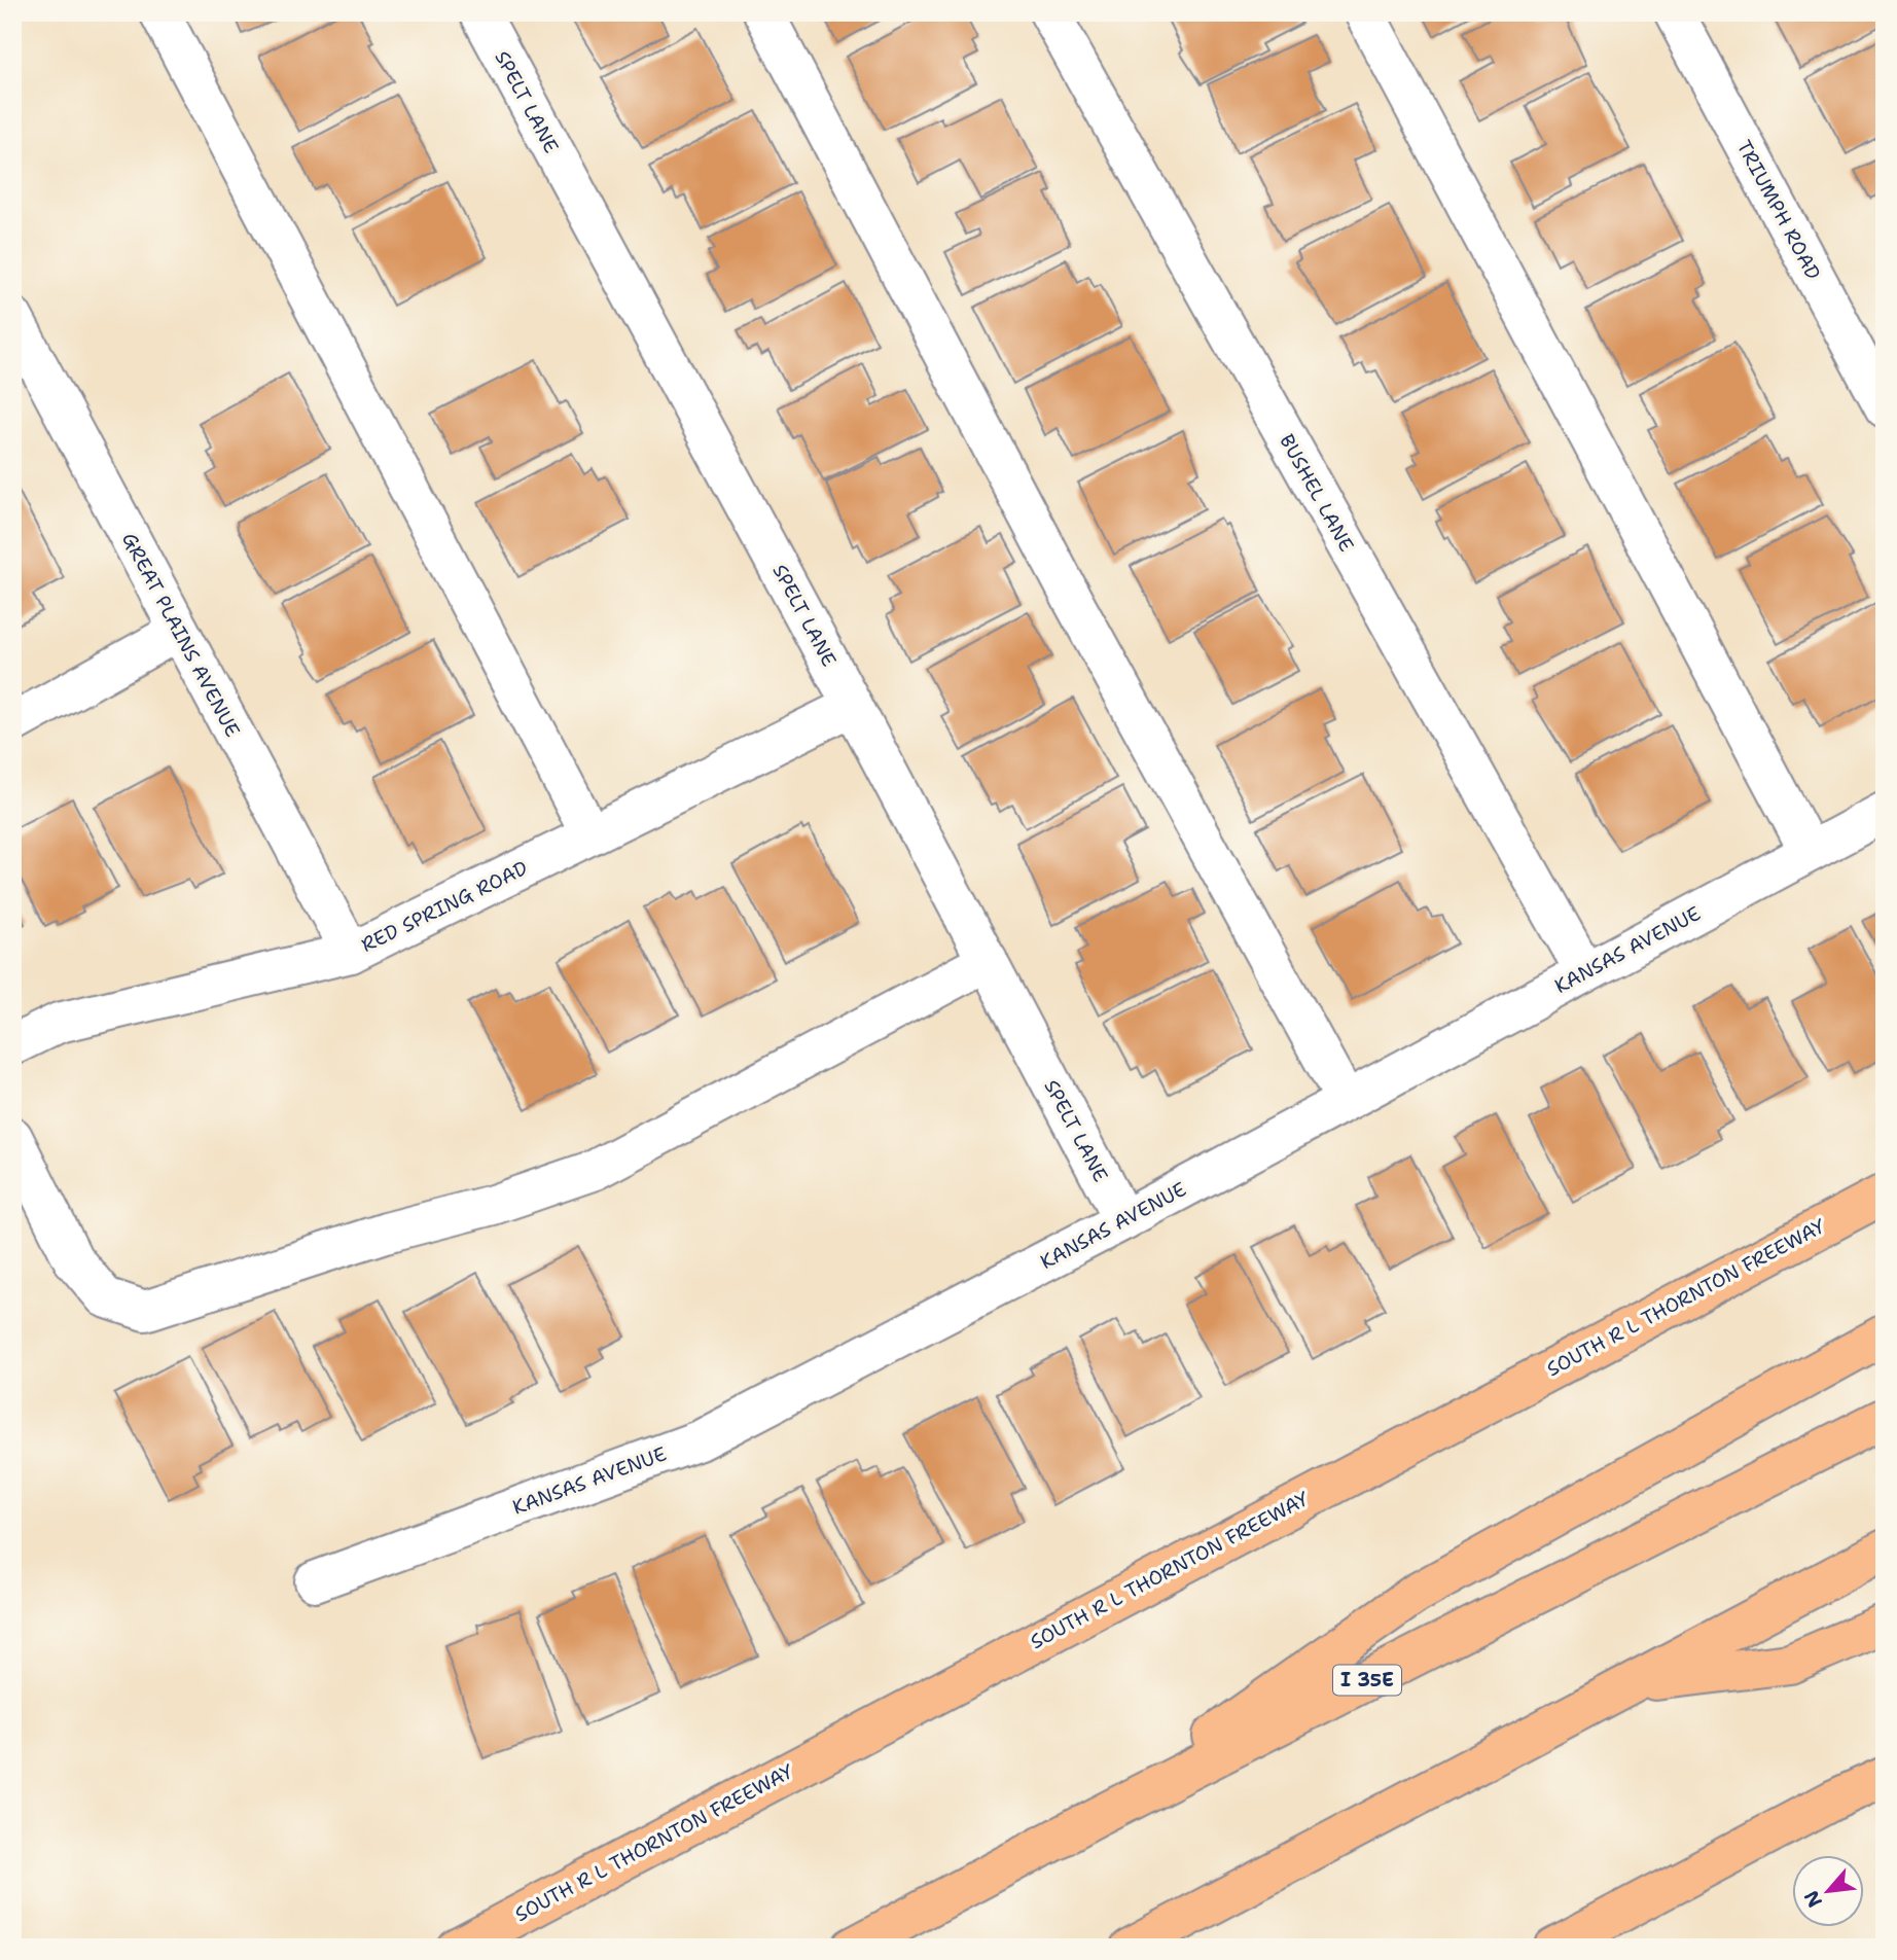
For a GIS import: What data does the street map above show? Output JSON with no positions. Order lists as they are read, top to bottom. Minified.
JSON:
{"streets":{"main road":["SOUTH R L THORNTON FREEWAY","I 35E"],"street":["SPELT LANE","TRIUMPH ROAD","BUSHEL LANE","GREAT PLAINS AVENUE","RED SPRING ROAD","KANSAS AVENUE"]},"crossings":[["SPELT LANE","RED SPRING ROAD"],["SPELT LANE","KANSAS AVENUE"],["BUSHEL LANE","KANSAS AVENUE"],["GREAT PLAINS AVENUE","RED SPRING ROAD"]],"north":"bottom left"}
